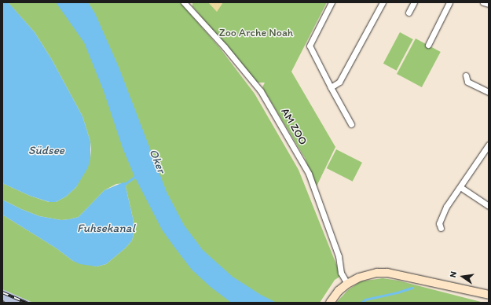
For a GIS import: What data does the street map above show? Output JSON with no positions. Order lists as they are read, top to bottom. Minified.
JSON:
{"streets":{"street":["AM ZOO"]},"water":["Südsee","Oker","Fuhsekanal"],"parks":["Zoo Arche Noah"],"north":"left"}
